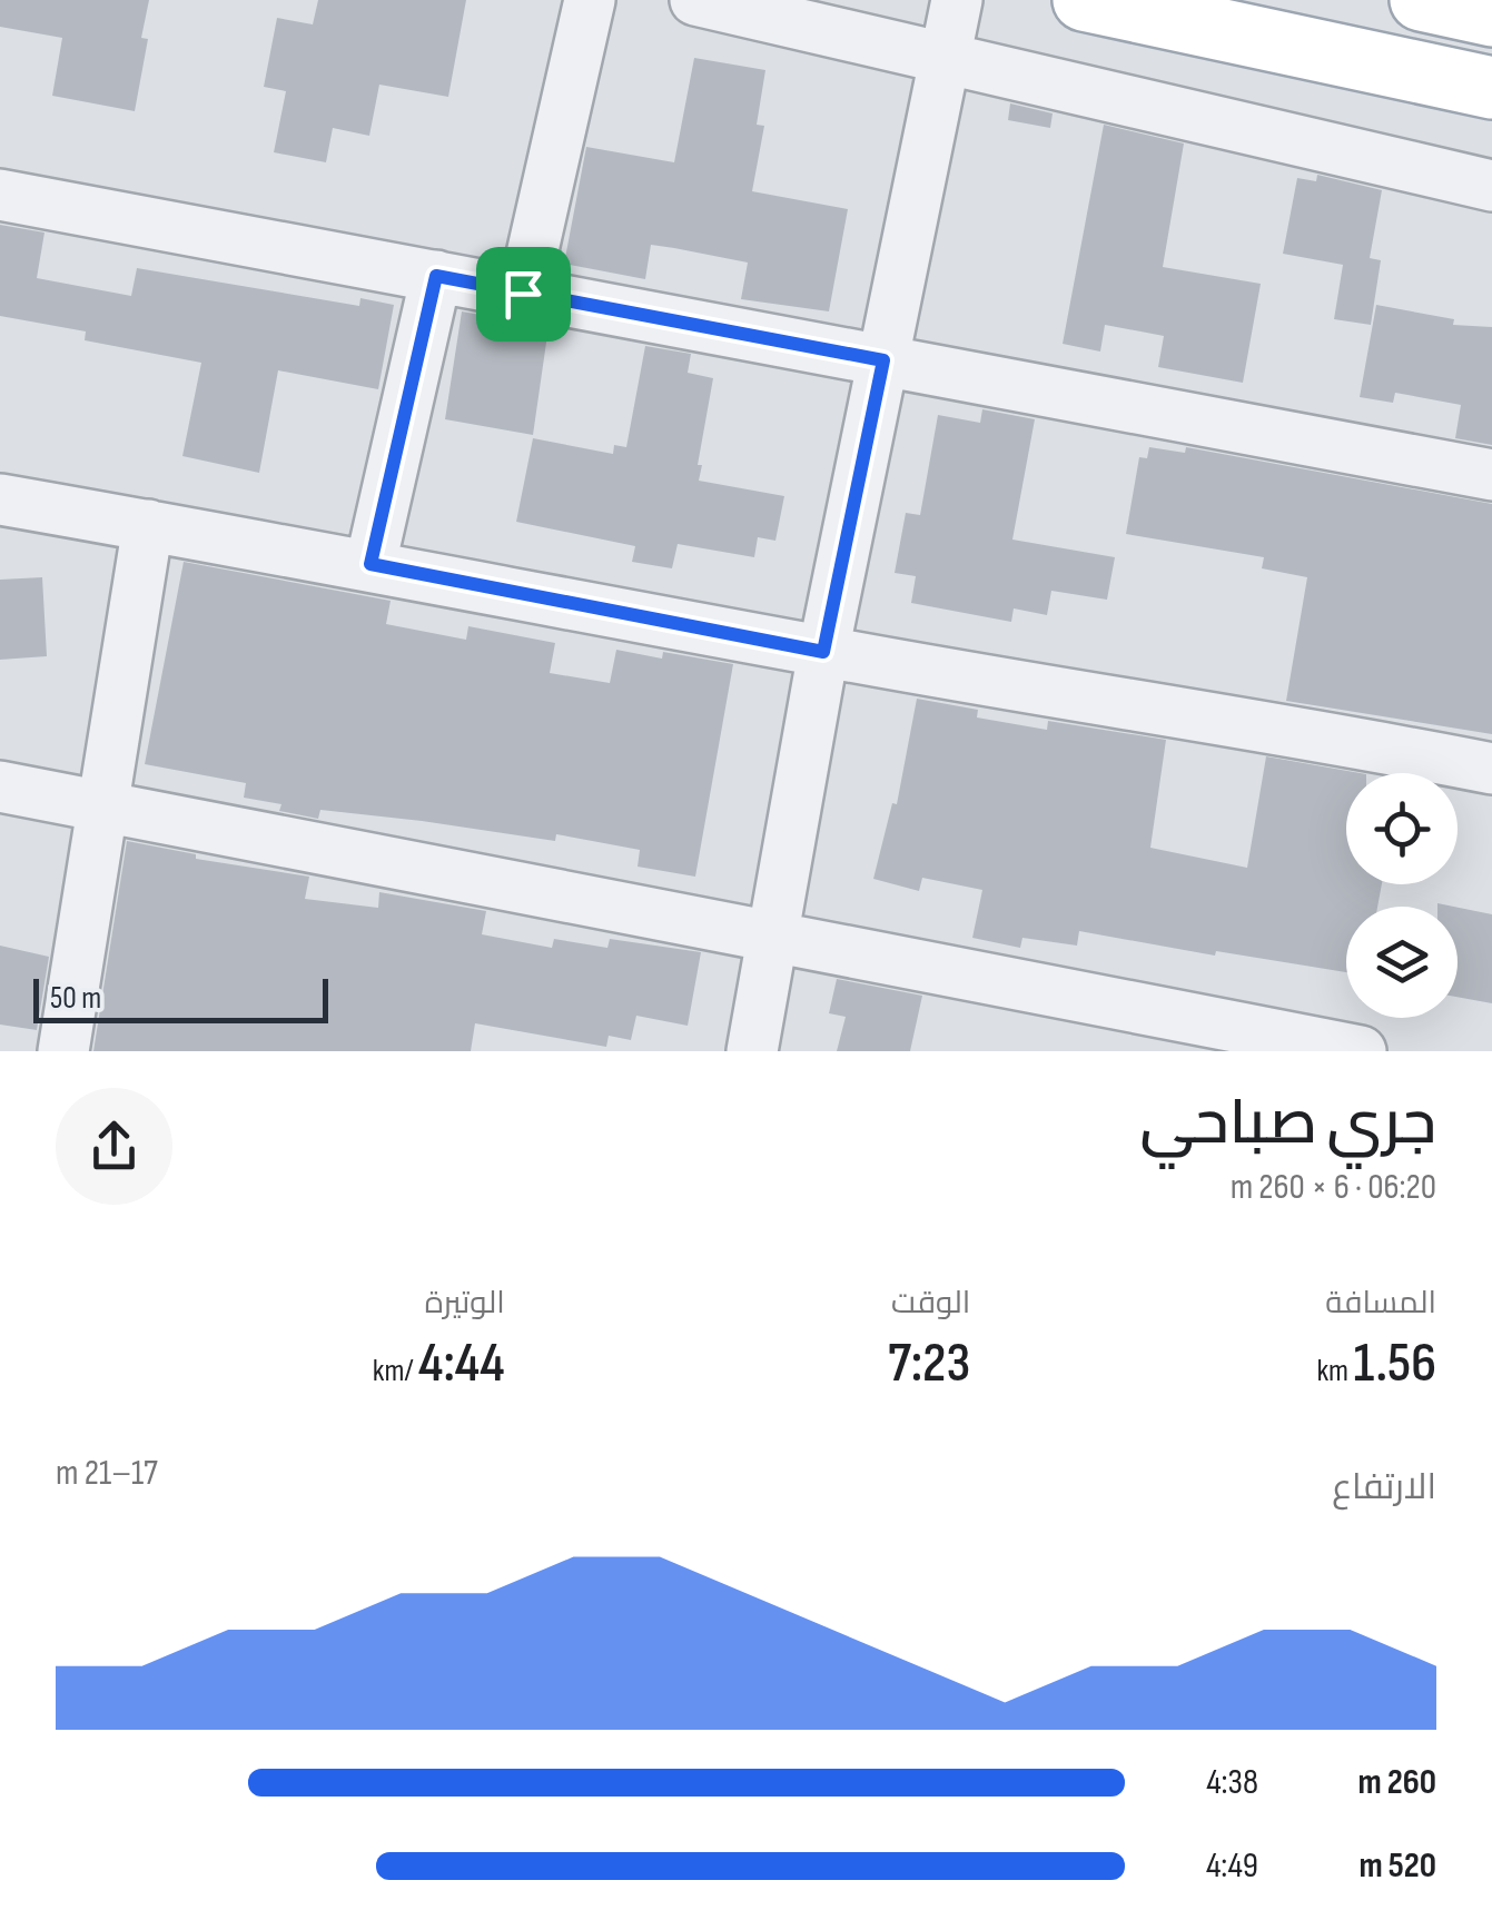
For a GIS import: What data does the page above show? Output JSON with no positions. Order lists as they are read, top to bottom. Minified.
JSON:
{"scale_bar":"50 m","page":{"scale":"50 m","heading":["جري صباحي","06:20 · 6 × 260 m"],"stats":[["المسافة","1.56 km"],["الوقت","7:23"],["الوتيرة","4:44 /km"]],"chart":["الارتفاع","17–21 m"],"list":[{"name":"260 m","note":"4:38"},{"name":"520 m","note":"4:49"}]}}
